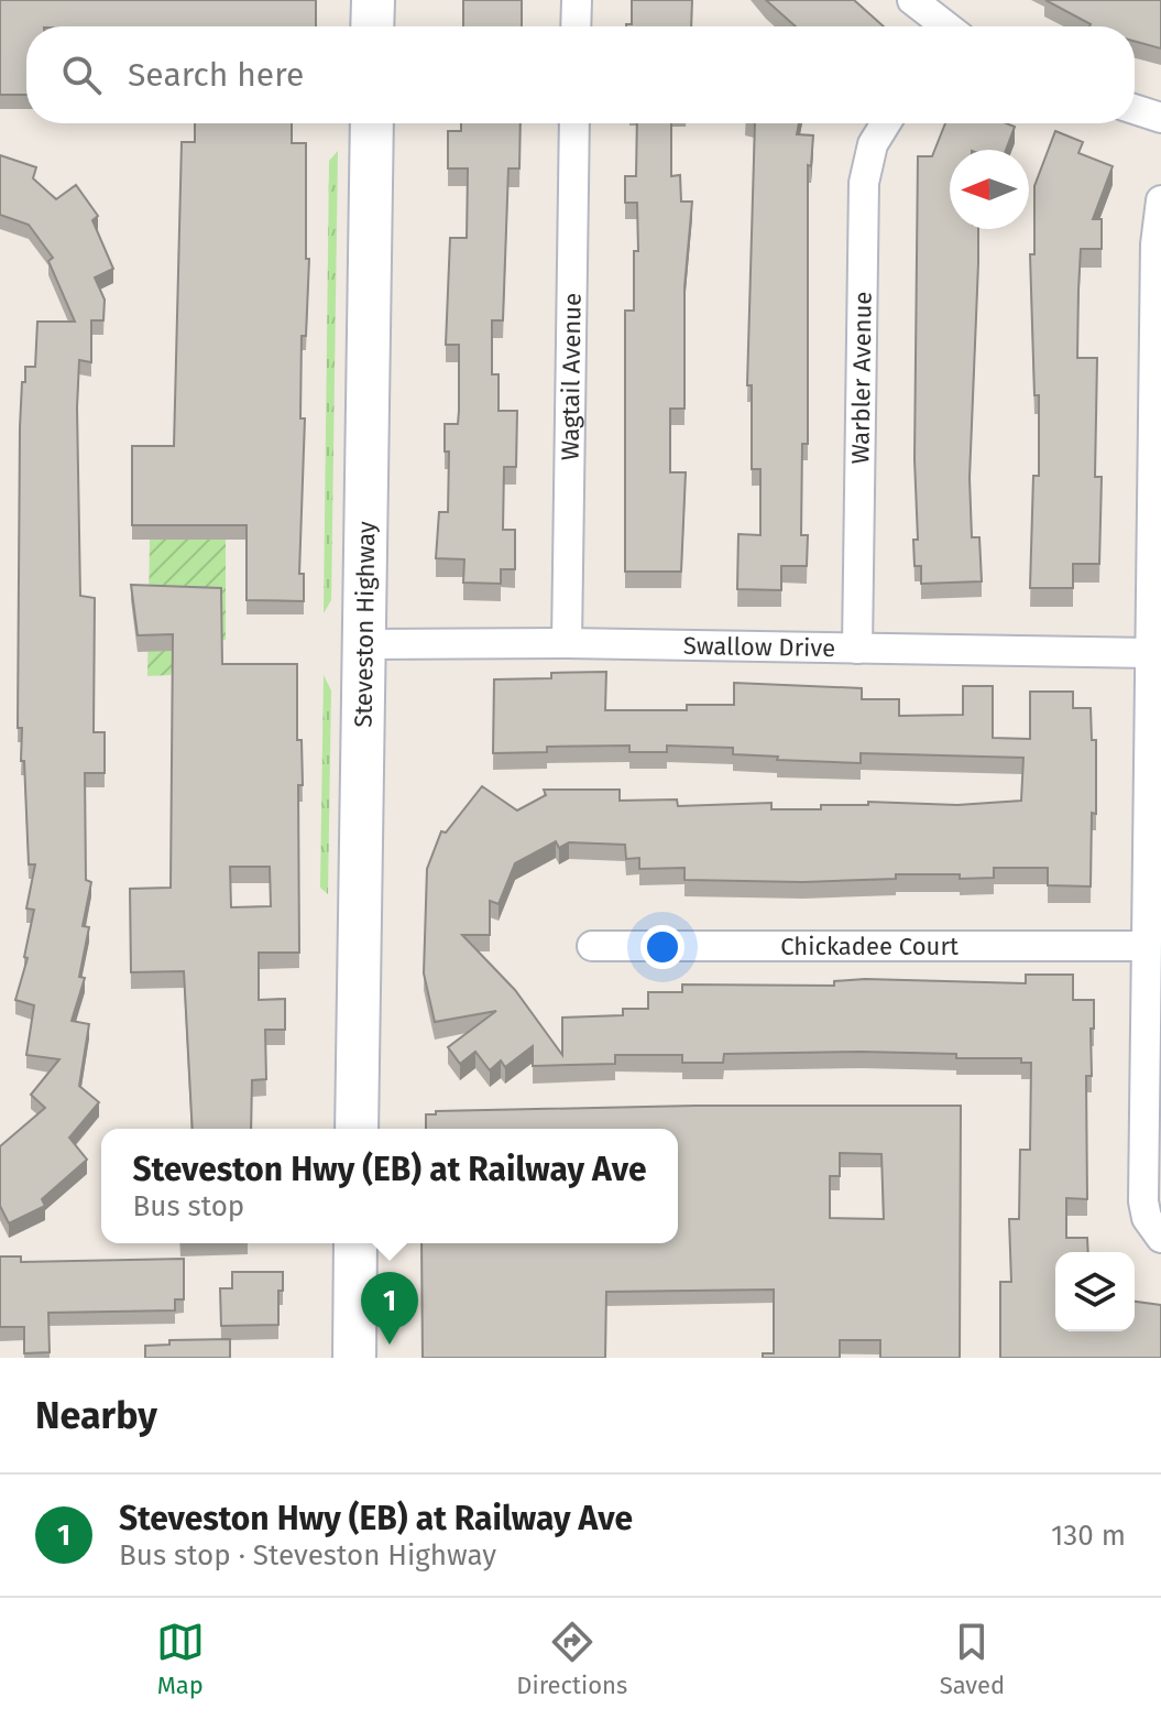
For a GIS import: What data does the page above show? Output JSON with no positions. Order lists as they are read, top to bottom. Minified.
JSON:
{"streets":{"main road":["Steveston Highway"],"street":["Warbler Avenue","Wagtail Avenue","Swallow Drive","Chickadee Court"]},"crossings":[["Warbler Avenue","Swallow Drive"],["Wagtail Avenue","Swallow Drive"],["Steveston Highway","Swallow Drive"]],"north":"left","page":{"search":"Search here","popup":["Steveston Hwy (EB) at Railway Ave","Bus stop"],"pins":"1","heading":"Nearby","list":[{"mark":"1","name":"Steveston Hwy (EB) at Railway Ave","note":"Bus stop · Steveston Highway","value":"130 m"}],"nav":["Map","Directions","Saved"]}}
